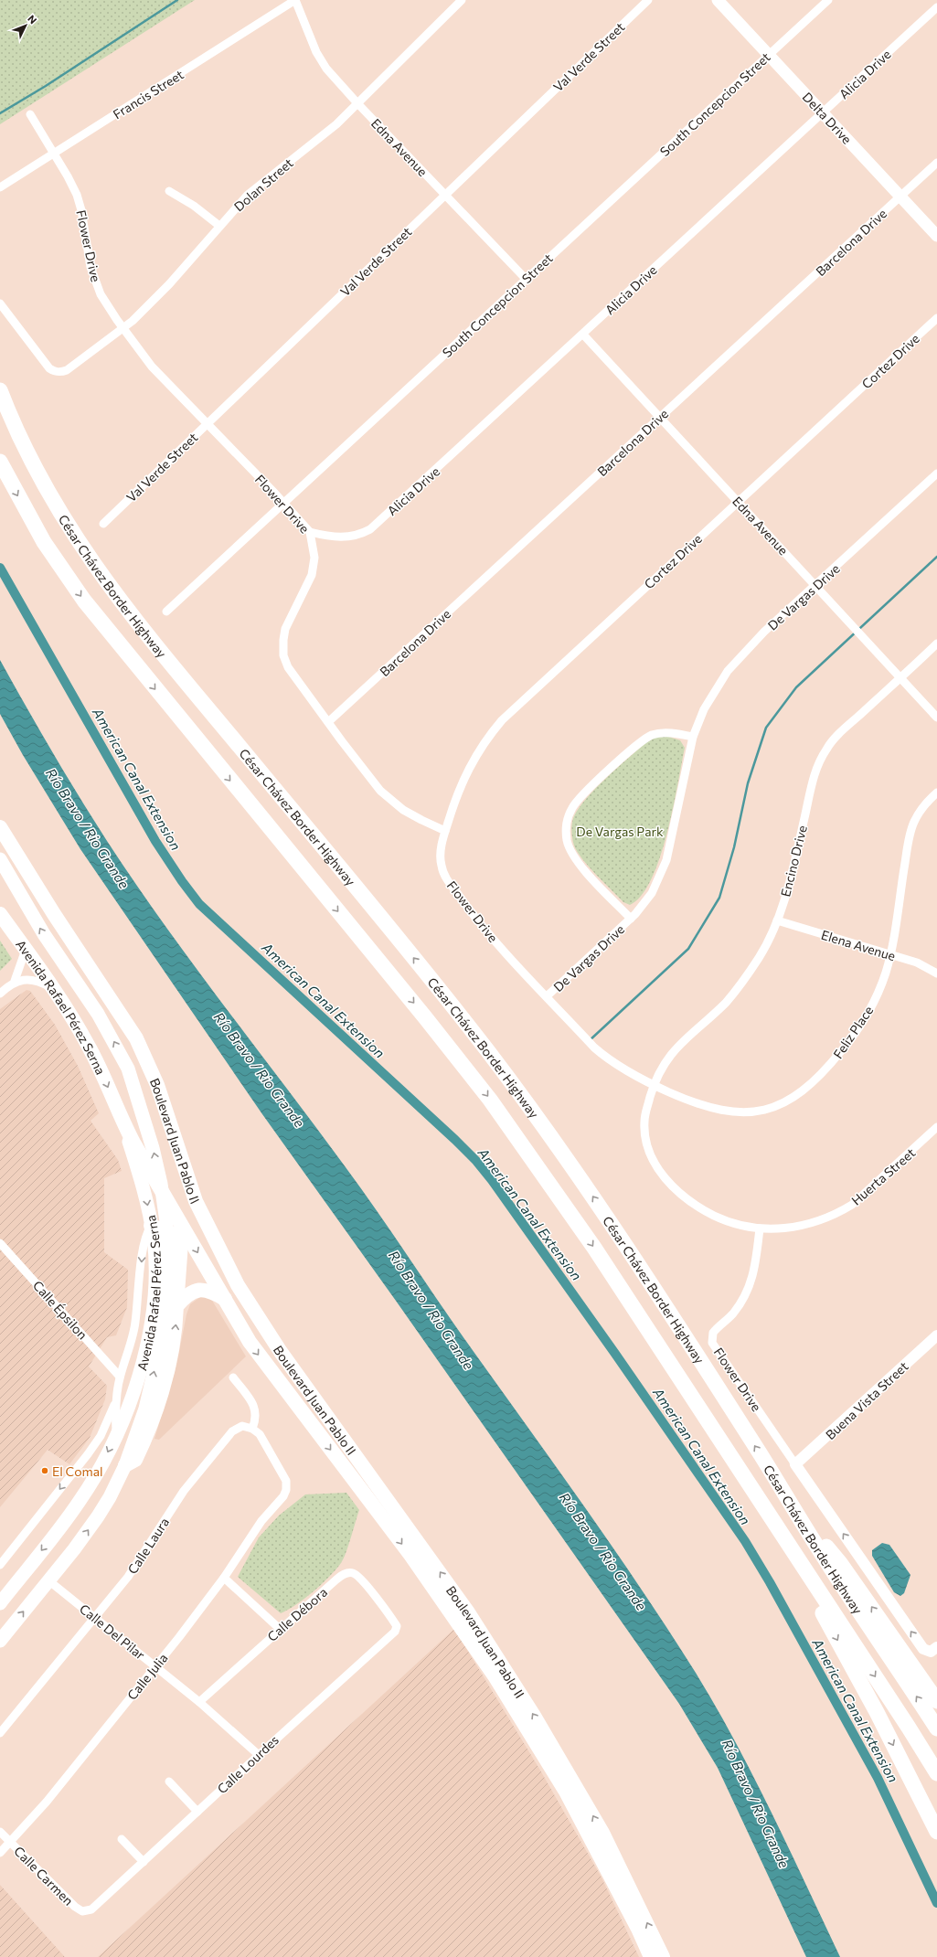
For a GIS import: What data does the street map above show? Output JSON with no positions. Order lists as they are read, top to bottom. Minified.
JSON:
{"streets":{"highway":["César Chávez Border Highway","Avenida Rafael Pérez Serna","Boulevard Juan Pablo II"],"main road":["Delta Drive"],"street":["Val Verde Street","Alicia Drive","Francis Street","South Concepcion Street","Edna Avenue","Dolan Street","Barcelona Drive","Flower Drive","Cortez Drive","De Vargas Drive","Encino Drive","Elena Avenue","Feliz Place","Huerta Street","Calle Épsilon","Buena Vista Street","Calle Laura","Calle Débora","Calle Del Pilar","Calle Julia","Calle Lourdes","Calle Carmen"]},"crossings":[["Val Verde Street","Edna Avenue"],["Val Verde Street","Flower Drive"],["Alicia Drive","Delta Drive"],["Alicia Drive","Edna Avenue"],["Alicia Drive","Flower Drive"],["Francis Street","Edna Avenue"],["Francis Street","Flower Drive"],["South Concepcion Street","Delta Drive"],["South Concepcion Street","Edna Avenue"],["South Concepcion Street","Flower Drive"],["Delta Drive","Barcelona Drive"],["Edna Avenue","Dolan Street"],["Edna Avenue","Barcelona Drive"],["Edna Avenue","Cortez Drive"],["Edna Avenue","De Vargas Drive"],["Edna Avenue","Encino Drive"],["Dolan Street","Flower Drive"],["Barcelona Drive","Flower Drive"],["Flower Drive","Cortez Drive"],["Flower Drive","De Vargas Drive"],["Flower Drive","Encino Drive"],["Flower Drive","Feliz Place"],["Flower Drive","Huerta Street"],["Flower Drive","Buena Vista Street"],["Encino Drive","Elena Avenue"],["Encino Drive","Feliz Place"],["Elena Avenue","Feliz Place"],["Avenida Rafael Pérez Serna","Boulevard Juan Pablo II"],["Avenida Rafael Pérez Serna","Calle Del Pilar"],["Calle Laura","Calle Del Pilar"],["Calle Laura","Calle Julia"],["Calle Débora","Calle Del Pilar"],["Calle Débora","Calle Lourdes"],["Calle Del Pilar","Calle Julia"],["Calle Del Pilar","Calle Lourdes"],["Calle Julia","Calle Carmen"],["Calle Lourdes","Calle Carmen"]],"water":["American Canal Extension","Río Bravo / Rio Grande"],"parks":["De Vargas Park"],"places":["El Comal"],"north":"top right"}
